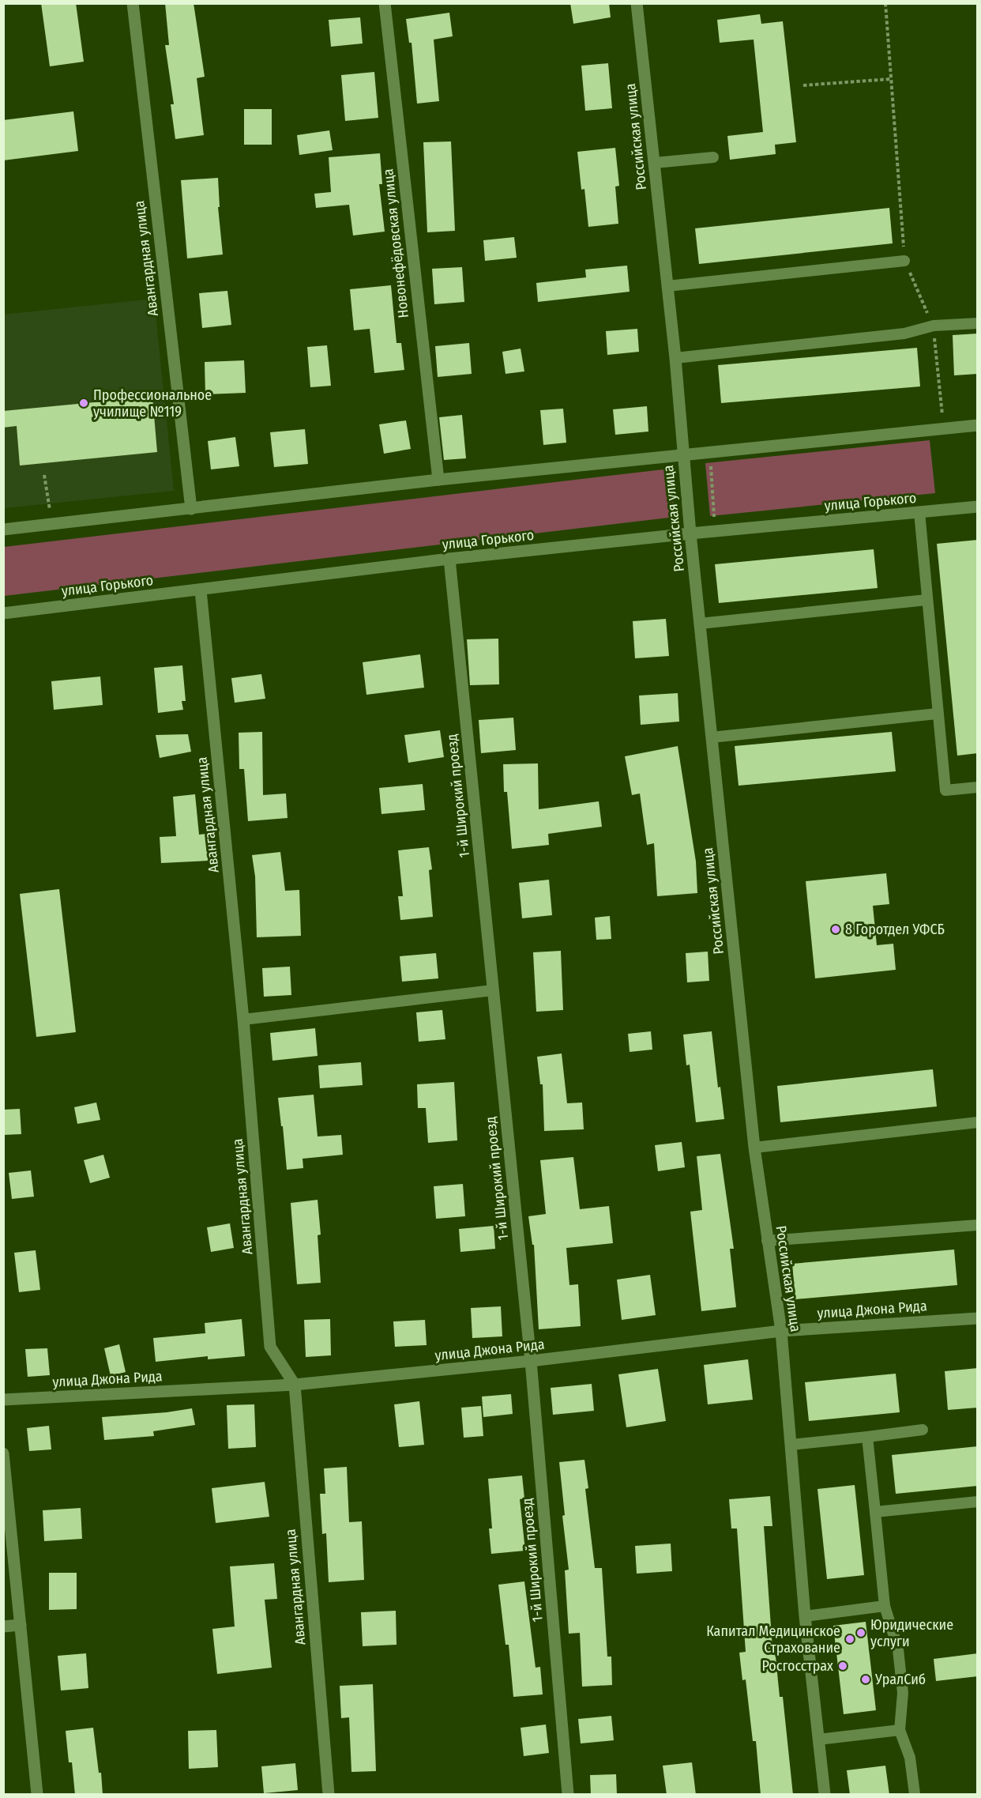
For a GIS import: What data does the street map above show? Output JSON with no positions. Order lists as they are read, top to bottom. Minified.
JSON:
{"streets":{"street":["Российская улица","Новонефёдовская улица","Авангардная улица","улица Горького","1-й Широкий проезд","улица Джона Рида"]},"crossings":[["Российская улица","улица Горького"],["Российская улица","улица Джона Рида"],["Авангардная улица","улица Горького"],["Авангардная улица","улица Джона Рида"],["улица Горького","1-й Широкий проезд"],["1-й Широкий проезд","улица Джона Рида"]],"places":["Профессиональное училище №119","8 Горотдел УФСБ","Юридические услуги","Капитал Медицинское Страхование","Росгосстрах","УралСиб"]}
